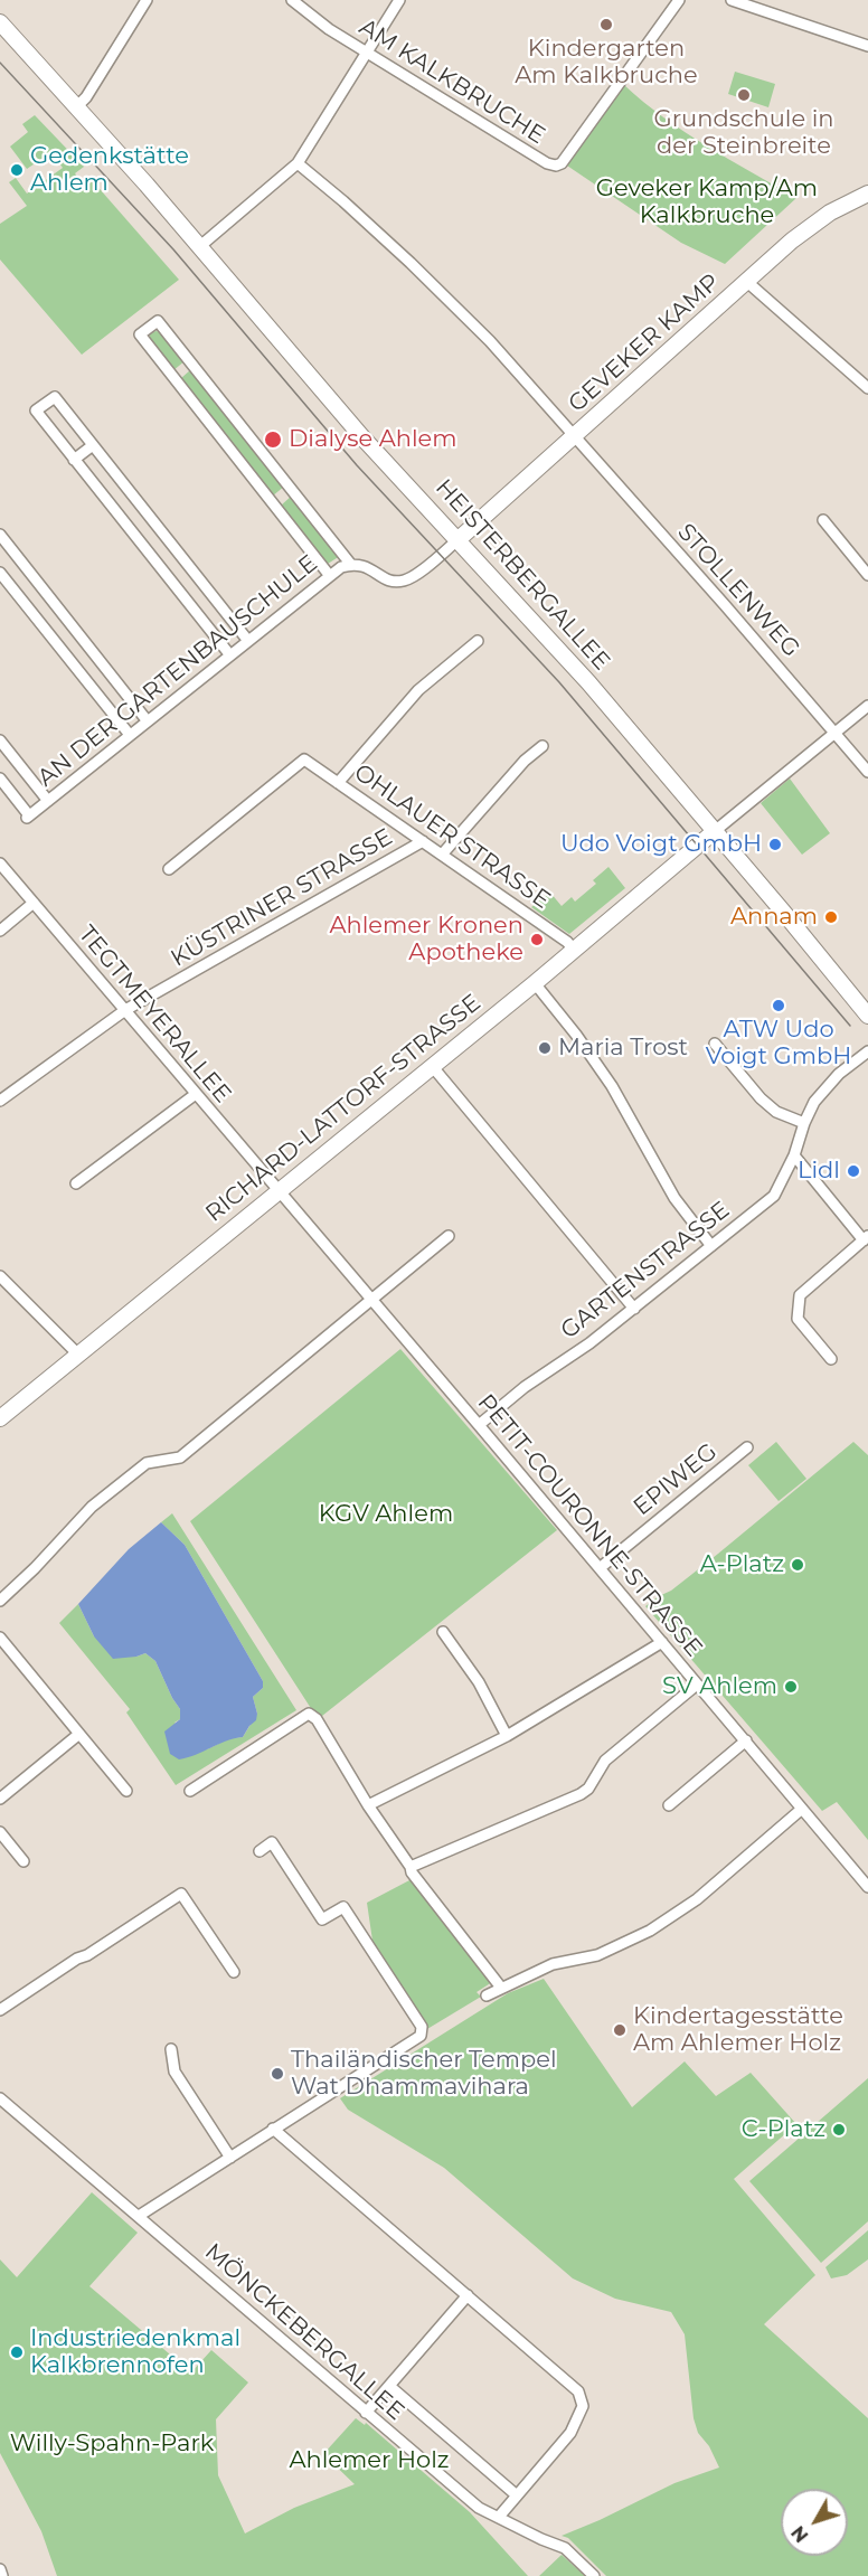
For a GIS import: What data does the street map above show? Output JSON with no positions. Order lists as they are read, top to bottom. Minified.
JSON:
{"streets":{"street":["AM KALKBRUCHE","GEVEKER KAMP","HEISTERBERGALLEE","STOLLENWEG","AN DER GARTENBAUSCHULE","OHLAUER STRASSE","KÜSTRINER STRASSE","TEGTMEYERALLEE","RICHARD-LATTORF-STRASSE","GARTENSTRASSE","EPIWEG","PETIT-COURONNE-STRASSE","MÖNCKEBERGALLEE"]},"crossings":[["GEVEKER KAMP","HEISTERBERGALLEE"],["GEVEKER KAMP","STOLLENWEG"],["GEVEKER KAMP","AN DER GARTENBAUSCHULE"],["HEISTERBERGALLEE","AN DER GARTENBAUSCHULE"],["HEISTERBERGALLEE","RICHARD-LATTORF-STRASSE"],["OHLAUER STRASSE","KÜSTRINER STRASSE"],["OHLAUER STRASSE","RICHARD-LATTORF-STRASSE"],["KÜSTRINER STRASSE","TEGTMEYERALLEE"],["TEGTMEYERALLEE","RICHARD-LATTORF-STRASSE"],["TEGTMEYERALLEE","PETIT-COURONNE-STRASSE"],["RICHARD-LATTORF-STRASSE","PETIT-COURONNE-STRASSE"],["GARTENSTRASSE","PETIT-COURONNE-STRASSE"],["EPIWEG","PETIT-COURONNE-STRASSE"]],"parks":["Geveker Kamp/Am Kalkbruche","KGV Ahlem","Willy-Spahn-Park","Ahlemer Holz"],"places":["Kindergarten Am Kalkbruche","Grundschule in der Steinbreite","Gedenkstätte Ahlem","Dialyse Ahlem","Udo Voigt GmbH","Annam","Ahlemer Kronen Apotheke","ATW Udo Voigt GmbH","Maria Trost","Lidl","A-Platz","SV Ahlem","Kindertagesstätte Am Ahlemer Holz","Thailändischer Tempel Wat Dhammavihara","C-Platz","Industriedenkmal Kalkbrennofen"],"north":"bottom left"}
